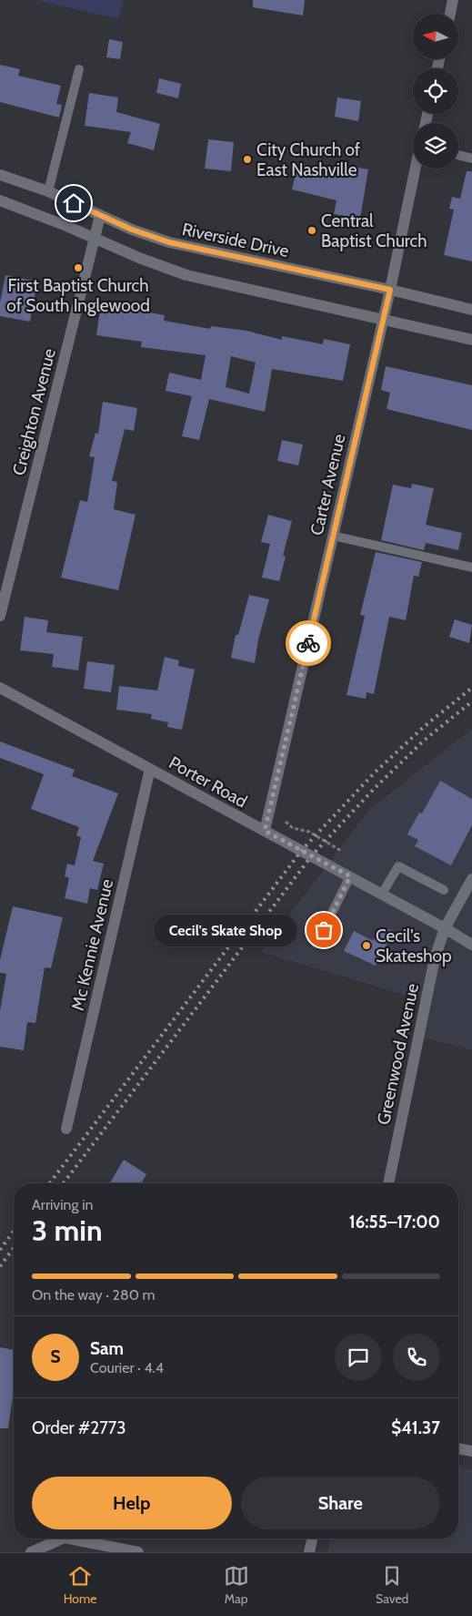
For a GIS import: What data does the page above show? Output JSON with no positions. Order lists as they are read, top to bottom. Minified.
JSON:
{"streets":{"street":["Riverside Drive","Creighton Avenue","Carter Avenue","Porter Road","Mc Kennie Avenue","Greenwood Avenue"]},"crossings":[["Riverside Drive","Creighton Avenue"],["Riverside Drive","Carter Avenue"],["Carter Avenue","Porter Road"],["Porter Road","Mc Kennie Avenue"],["Porter Road","Greenwood Avenue"]],"places":["City Church of East Nashville","Central Baptist Church","First Baptist Church of South Inglewood","Cecil's Skate Shop","Cecil's Skateshop"],"north":"left","page":{"bubble":"Cecil's Skate Shop","heading":["3 min","Arriving in","16:55–17:00"],"panel":["Sam","Courier · 4.4","Order #2773","$41.37"],"bar":"On the way · 280 m","round":"S","buttons":["Help","Share"],"tabs":["Home","Map","Saved"]}}
